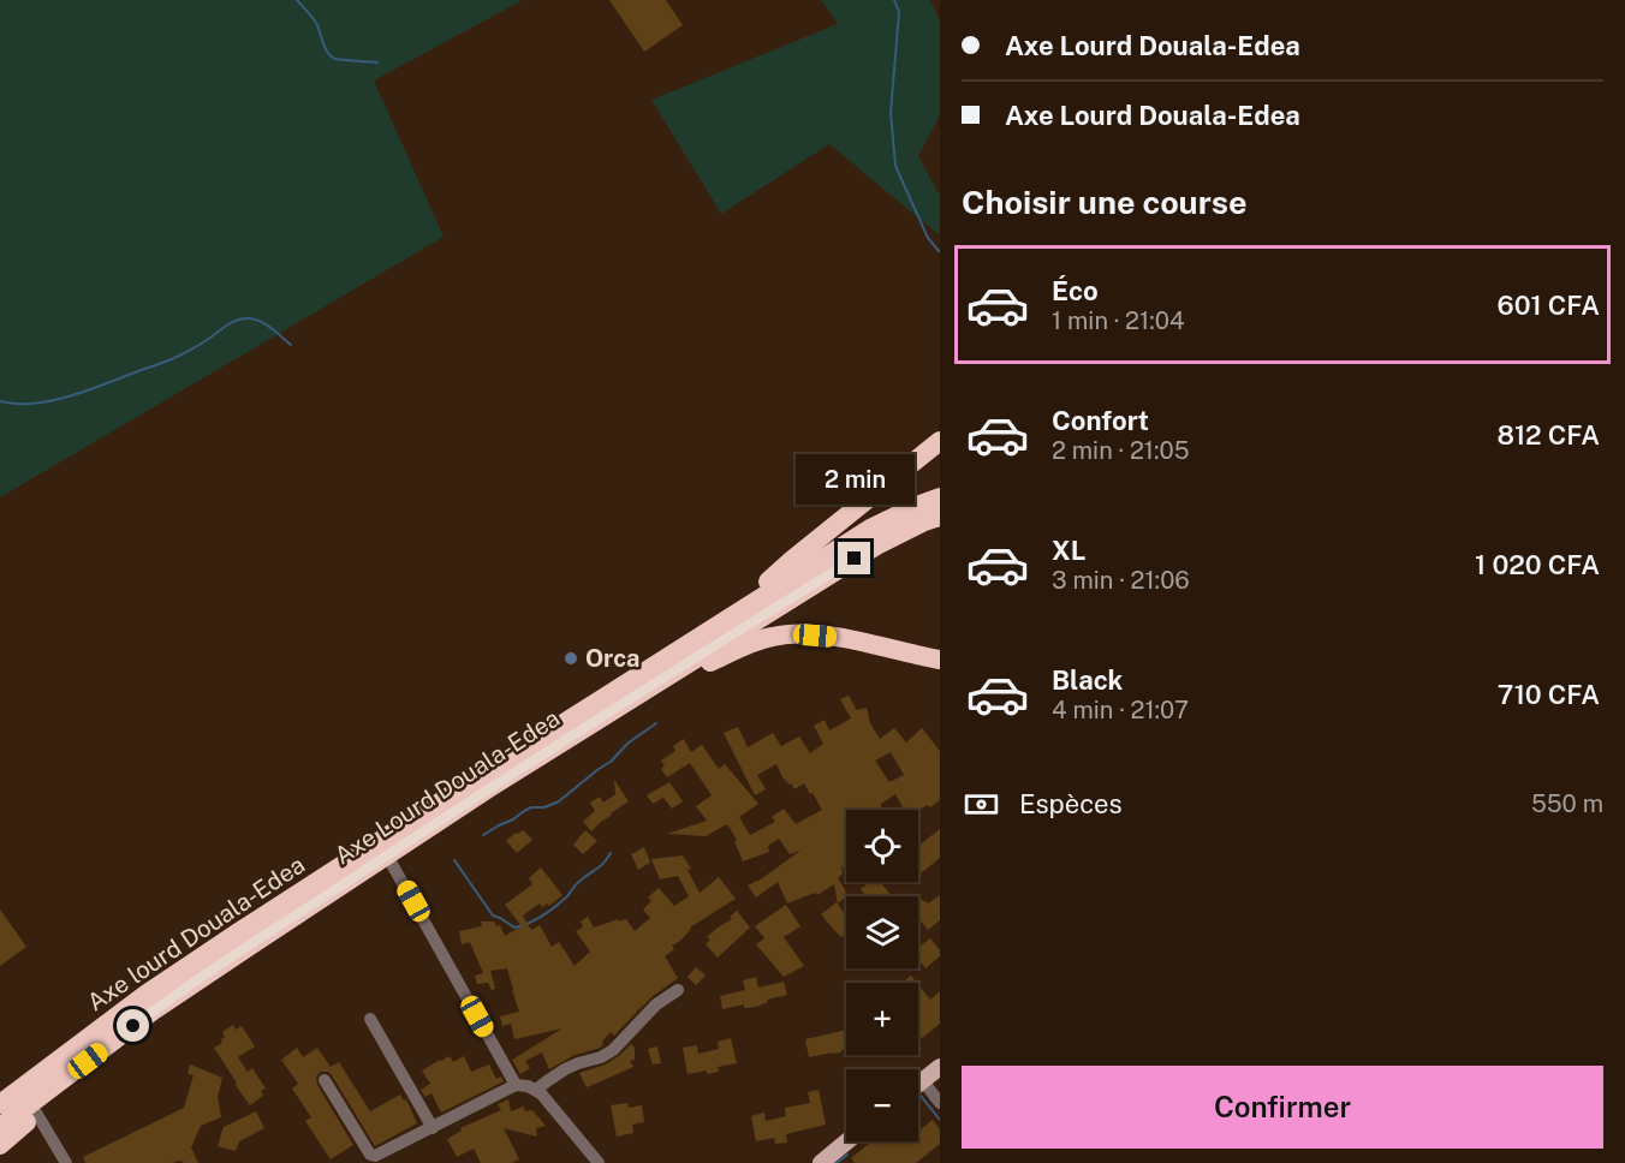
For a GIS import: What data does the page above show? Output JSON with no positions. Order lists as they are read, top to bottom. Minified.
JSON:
{"streets":{"highway":["Axe Lourd Douala-Edea","Axe lourd Douala-Edea"]},"crossings":[["Axe Lourd Douala-Edea","Axe lourd Douala-Edea"]],"places":["Orca"],"page":{"banner":["Axe Lourd Douala-Edea","Axe Lourd Douala-Edea"],"heading":"Choisir une course","list":[{"name":"Éco","note":"1 min · 21:04","value":"601 CFA"},{"name":"Confort","note":"2 min · 21:05","value":"812 CFA"},{"name":"XL","note":"3 min · 21:06","value":"1 020 CFA"},{"name":"Black","note":"4 min · 21:07","value":"710 CFA"}],"bubble":"2 min","pay":["Espèces","550 m"],"map_buttons":["+","−"],"buttons":"Confirmer"}}
